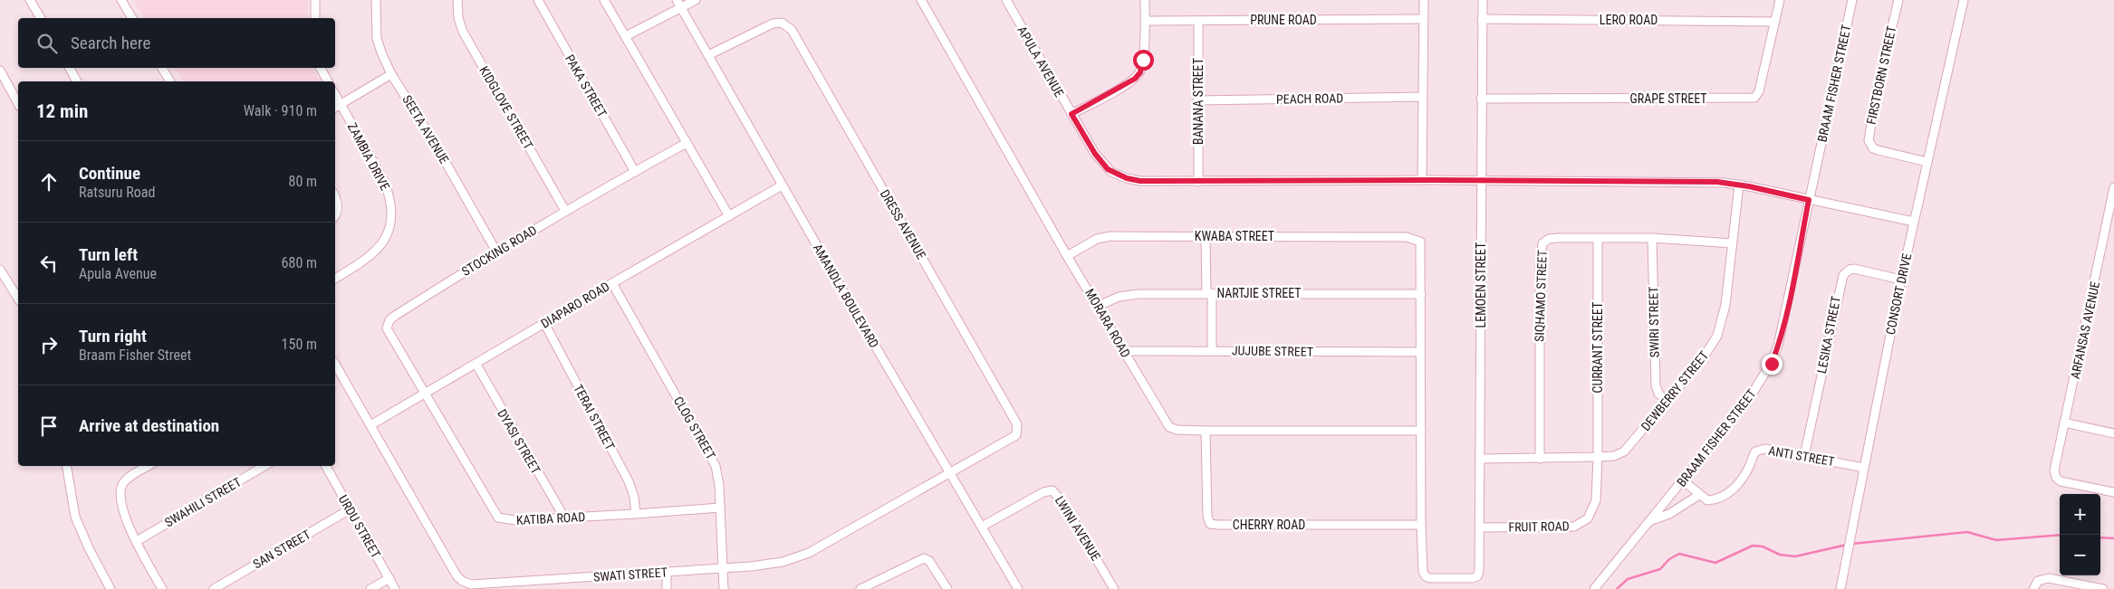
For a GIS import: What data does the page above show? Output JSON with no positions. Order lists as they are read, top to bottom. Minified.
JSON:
{"streets":{"street":["PRUNE ROAD","LERO ROAD","APULA AVENUE","FIRSTBORN STREET","BRAAM FISHER STREET","PAKA STREET","PEACH ROAD","GRAPE STREET","BANANA STREET","KIDGLOVE STREET","SEETA AVENUE","ZAMBIA DRIVE","DRESS AVENUE","KWABA STREET","STOCKING ROAD","LEMOEN STREET","NARTJIE STREET","CONSORT DRIVE","AMANDLA BOULEVARD","SIQHAMO STREET","DIAPARO ROAD","SWIRI STREET","MORARA ROAD","ARFANSAS AVENUE","LESIKA STREET","CURRANT STREET","JUJUBE STREET","DEWBERRY STREET","TERAI STREET","CLOG STREET","DYASI STREET","ANTI STREET","SWAHILI STREET","KATIBA ROAD","CHERRY ROAD","URDU STREET","FRUIT ROAD","LWINI AVENUE","SAN STREET","SWATI STREET"]},"crossings":[["PRUNE ROAD","BANANA STREET"],["LERO ROAD","GRAPE STREET"],["LERO ROAD","LEMOEN STREET"],["APULA AVENUE","BRAAM FISHER STREET"],["APULA AVENUE","BANANA STREET"],["APULA AVENUE","LEMOEN STREET"],["APULA AVENUE","CONSORT DRIVE"],["APULA AVENUE","DEWBERRY STREET"],["FIRSTBORN STREET","CONSORT DRIVE"],["PAKA STREET","STOCKING ROAD"],["PEACH ROAD","BANANA STREET"],["GRAPE STREET","LEMOEN STREET"],["KIDGLOVE STREET","STOCKING ROAD"],["SEETA AVENUE","STOCKING ROAD"],["DRESS AVENUE","AMANDLA BOULEVARD"],["DRESS AVENUE","SWATI STREET"],["KWABA STREET","NARTJIE STREET"],["KWABA STREET","MORARA ROAD"],["STOCKING ROAD","DIAPARO ROAD"],["STOCKING ROAD","KATIBA ROAD"],["LEMOEN STREET","DEWBERRY STREET"],["LEMOEN STREET","CHERRY ROAD"],["LEMOEN STREET","FRUIT ROAD"],["NARTJIE STREET","MORARA ROAD"],["CONSORT DRIVE","LESIKA STREET"],["CONSORT DRIVE","ANTI STREET"],["AMANDLA BOULEVARD","DIAPARO ROAD"],["AMANDLA BOULEVARD","LWINI AVENUE"],["AMANDLA BOULEVARD","SWATI STREET"],["SIQHAMO STREET","SWIRI STREET"],["SIQHAMO STREET","CURRANT STREET"],["SIQHAMO STREET","DEWBERRY STREET"],["DIAPARO ROAD","TERAI STREET"],["DIAPARO ROAD","CLOG STREET"],["DIAPARO ROAD","DYASI STREET"],["DIAPARO ROAD","KATIBA ROAD"],["DIAPARO ROAD","SWATI STREET"],["SWIRI STREET","DEWBERRY STREET"],["MORARA ROAD","JUJUBE STREET"],["MORARA ROAD","CHERRY ROAD"],["LESIKA STREET","ANTI STREET"],["CURRANT STREET","DEWBERRY STREET"],["CURRANT STREET","FRUIT ROAD"],["DEWBERRY STREET","FRUIT ROAD"],["TERAI STREET","KATIBA ROAD"],["CLOG STREET","KATIBA ROAD"],["CLOG STREET","SWATI STREET"],["DYASI STREET","KATIBA ROAD"],["URDU STREET","SAN STREET"]],"page":{"search":"Search here","heading":["12 min","Walk · 910 m"],"list":[["Continue","Ratsuru Road","80 m"],["Turn left","Apula Avenue","680 m"],["Turn right","Braam Fisher Street","150 m"],"Arrive at destination"],"map_buttons":["+","−"]}}
